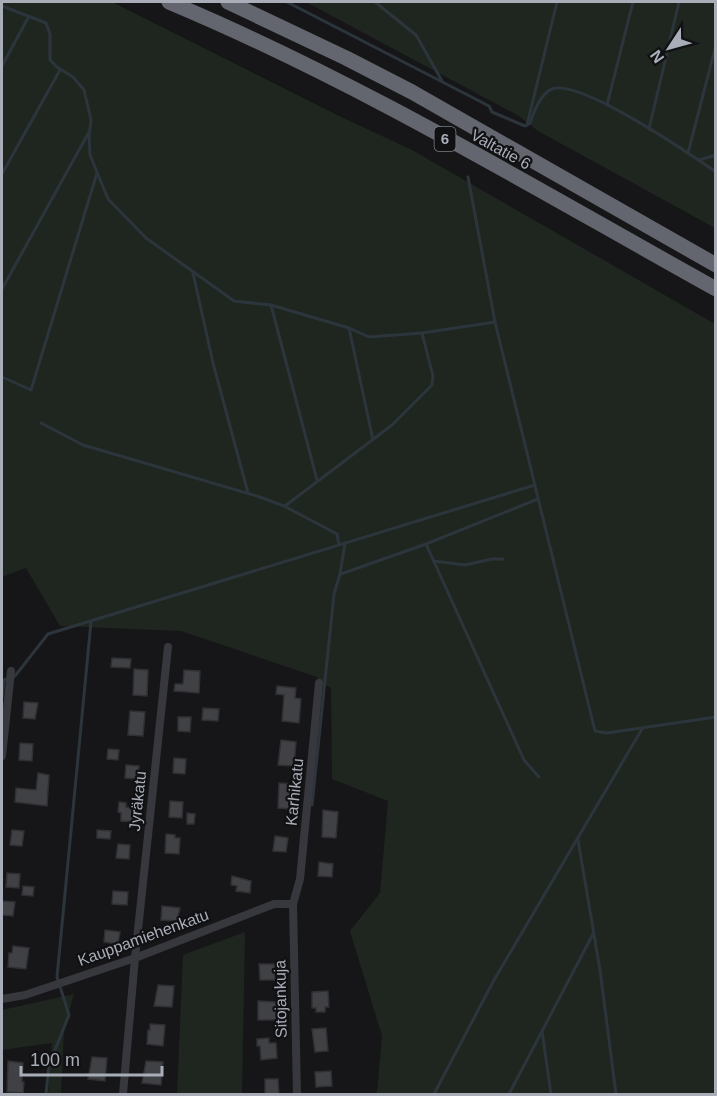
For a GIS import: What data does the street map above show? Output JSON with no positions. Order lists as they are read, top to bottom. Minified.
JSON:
{"streets":{"highway":["6","Valtatie 6"],"street":["Karhikatu","Jyräkatu","Kauppamiehenkatu","Sitojankuja"]},"crossings":[["Karhikatu","Kauppamiehenkatu"],["Karhikatu","Sitojankuja"],["Jyräkatu","Kauppamiehenkatu"],["Kauppamiehenkatu","Sitojankuja"]],"scale_bar":"100 m","north":"bottom left"}
